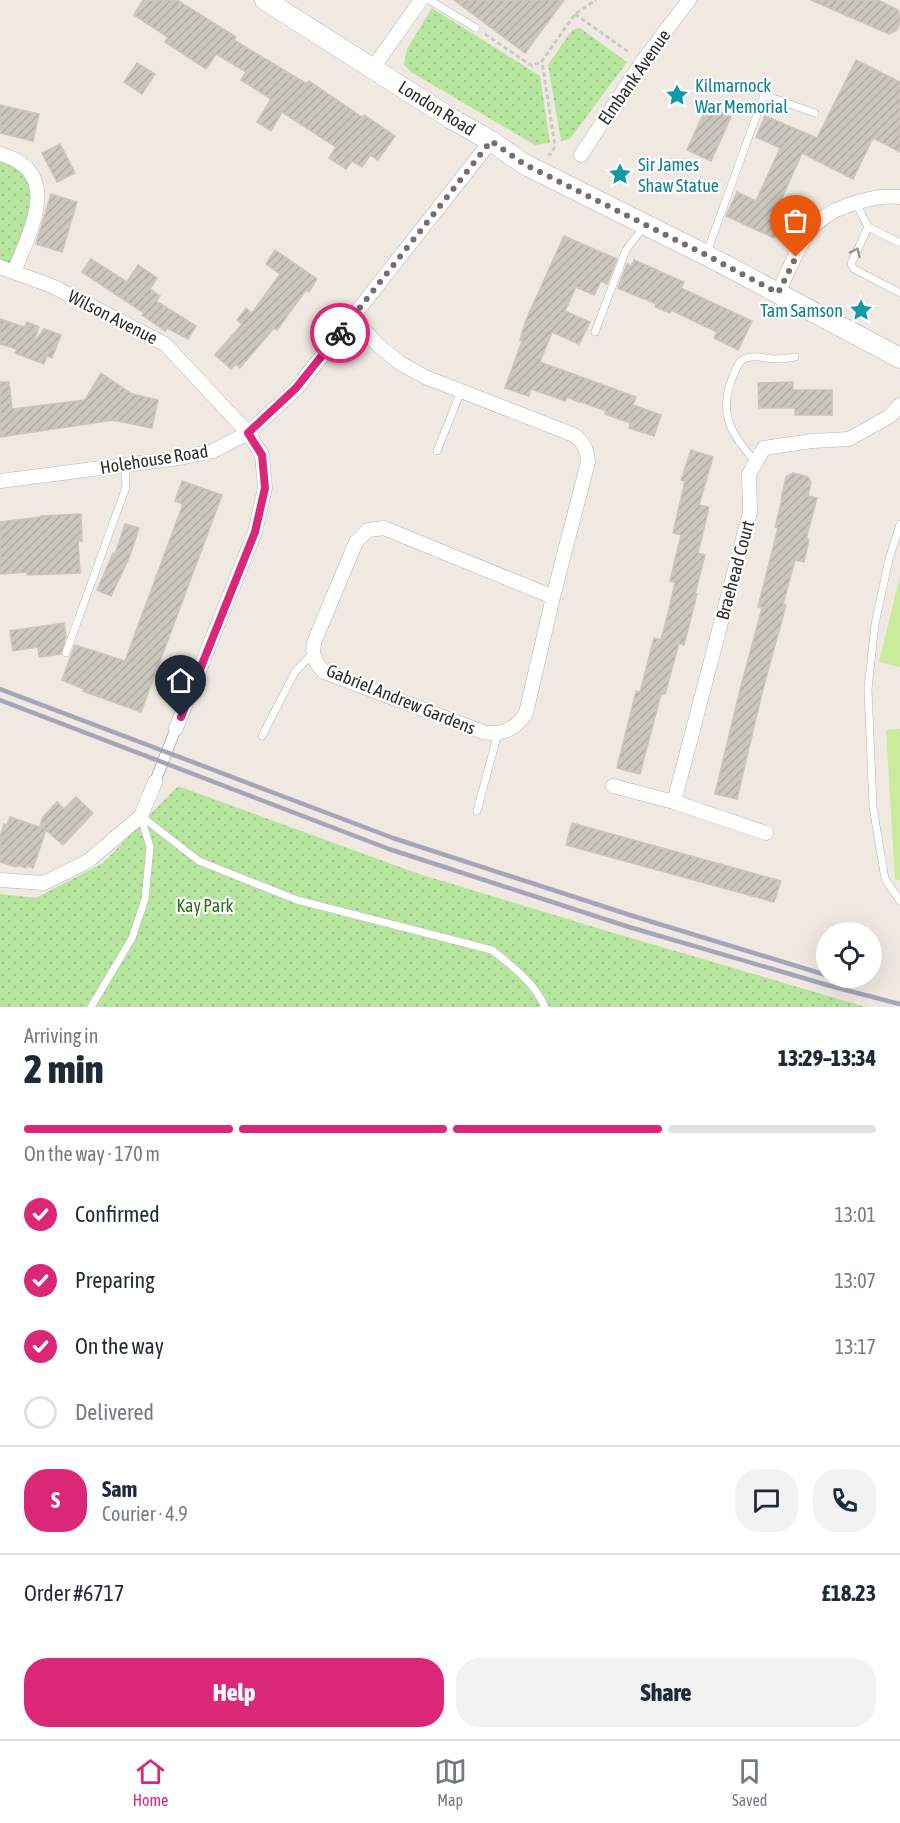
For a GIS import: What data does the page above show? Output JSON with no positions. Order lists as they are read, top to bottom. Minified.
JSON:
{"streets":{"main road":["London Road"],"street":["Elmbank Avenue","Wilson Avenue","Holehouse Road","Braehead Court","Gabriel Andrew Gardens"]},"crossings":[["London Road","Holehouse Road"],["Wilson Avenue","Holehouse Road"],["Holehouse Road","Gabriel Andrew Gardens"]],"parks":["Kay Park"],"places":{"place":["Kilmarnock War Memorial","Sir James Shaw Statue","Tam Samson"]},"page":{"heading":["2 min","Arriving in","13:29–13:34"],"panel":["Sam","Courier · 4.9","Order #6717","£18.23"],"bar":"On the way · 170 m","list":[["Confirmed","13:01"],["Preparing","13:07"],["On the way","13:17"],"Delivered"],"round":"S","buttons":["Help","Share"],"tabs":["Home","Map","Saved"]}}
